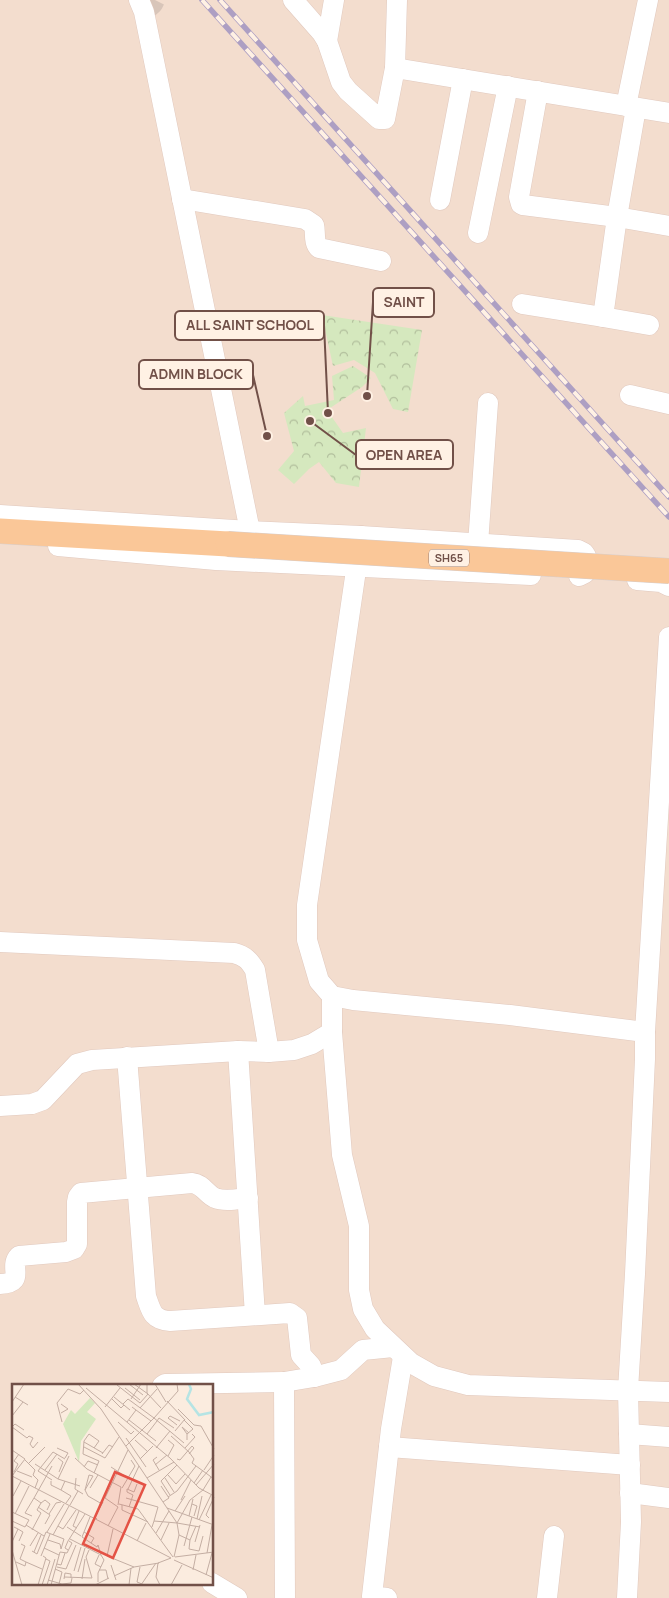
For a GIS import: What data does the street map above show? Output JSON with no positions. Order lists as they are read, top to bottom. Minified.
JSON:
{"streets":{"main road":["SH65"]},"places":["SAINT","ALL SAINT SCHOOL","OPEN AREA","ADMIN BLOCK"]}
